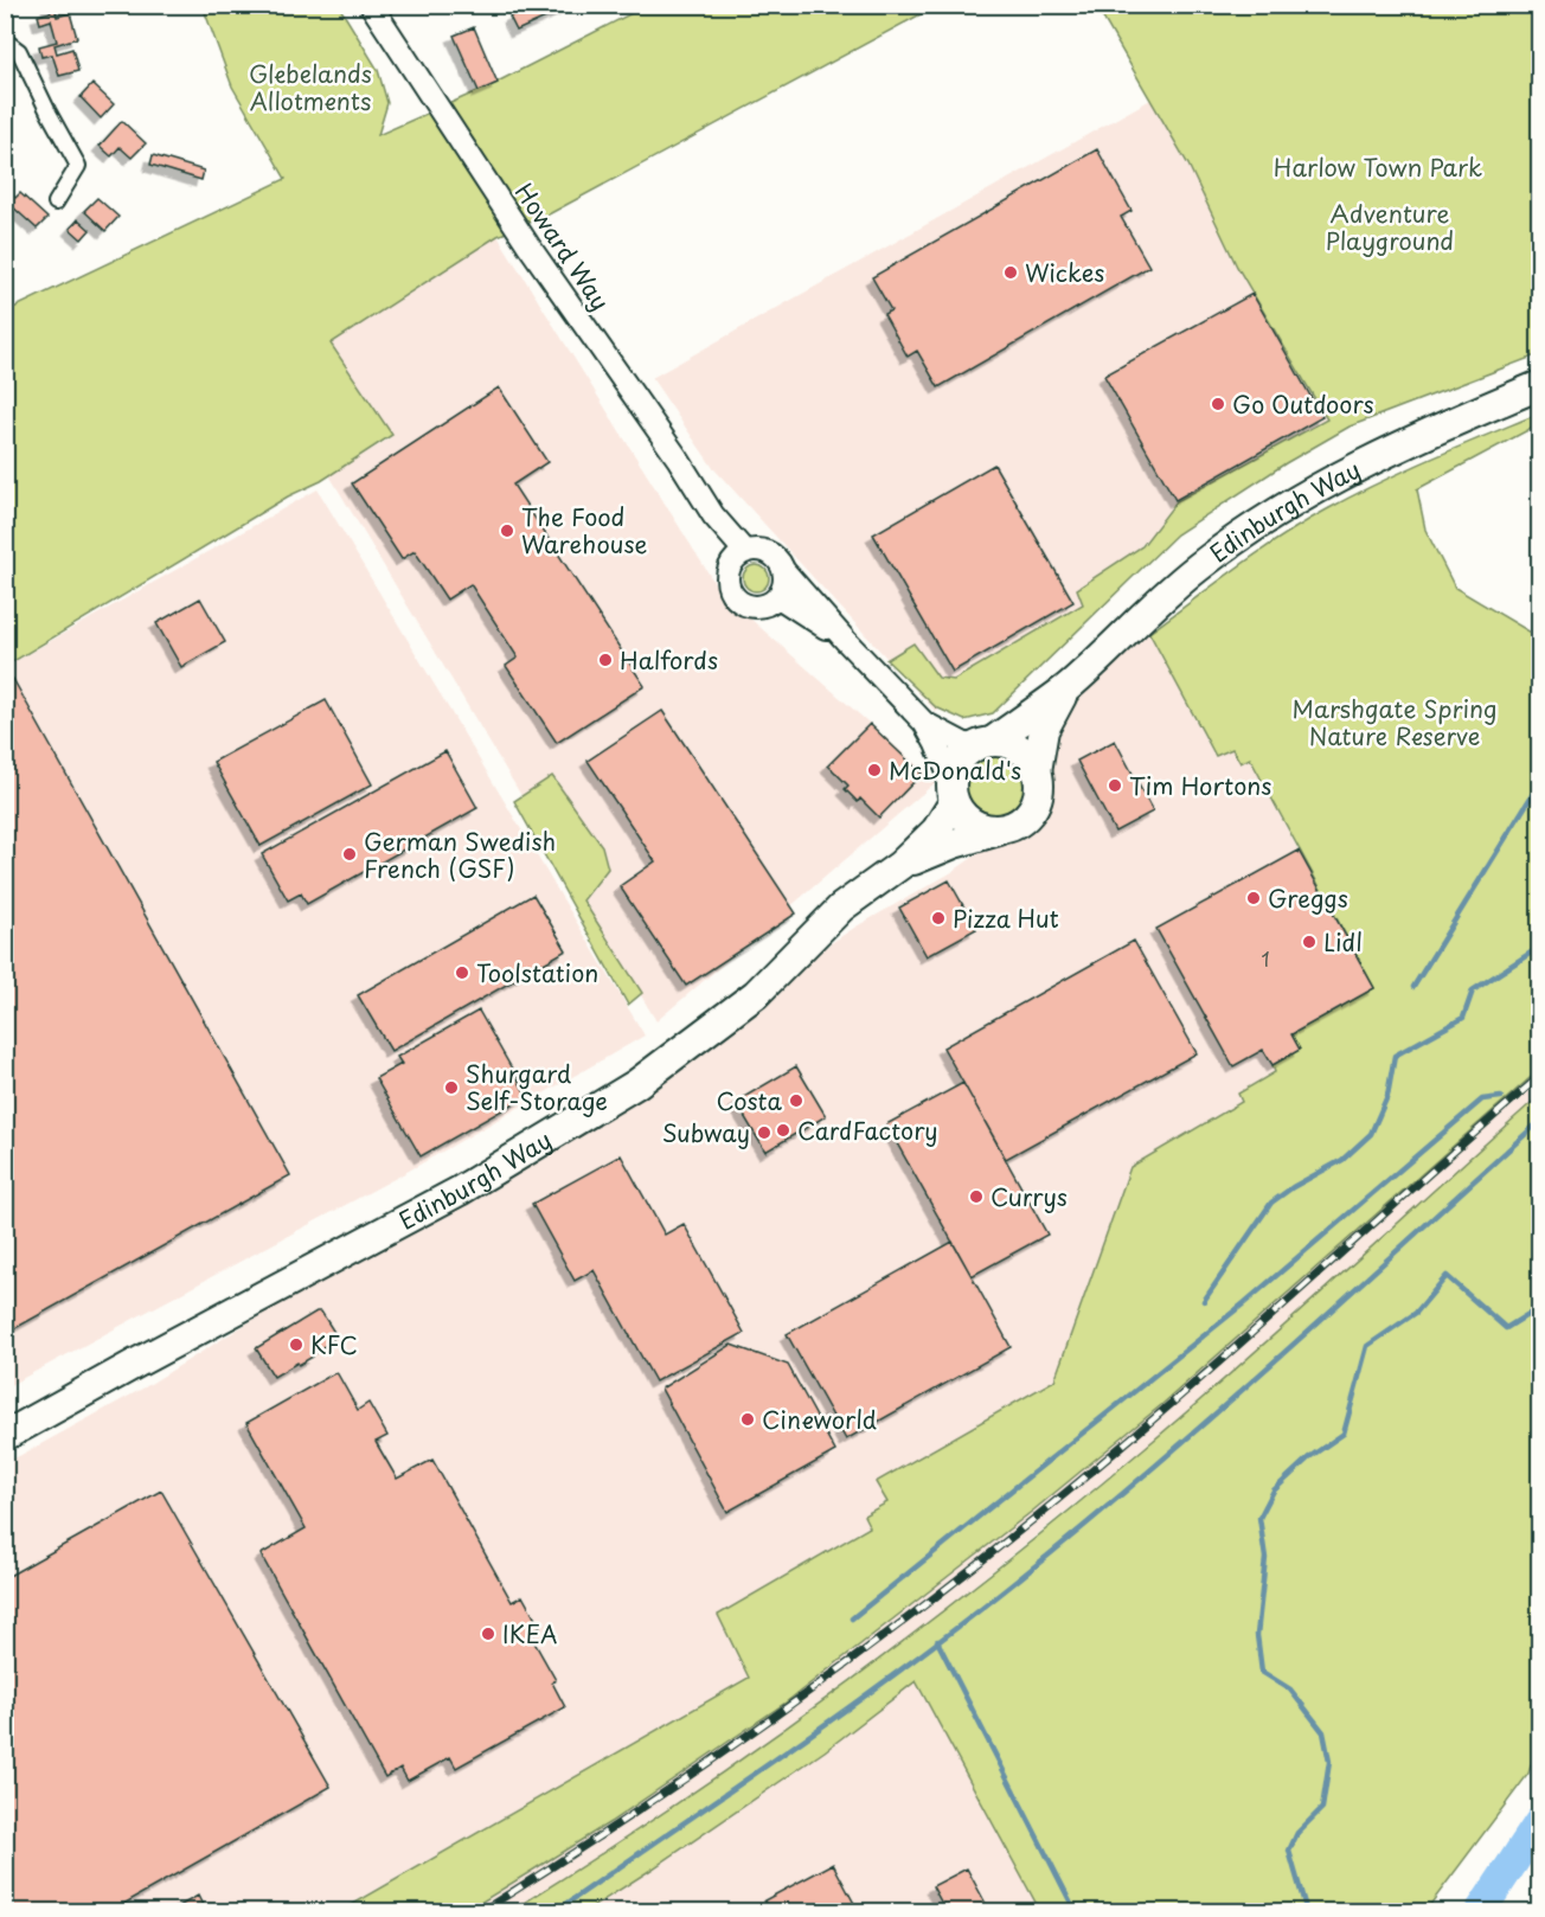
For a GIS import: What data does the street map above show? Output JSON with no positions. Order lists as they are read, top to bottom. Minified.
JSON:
{"streets":{"highway":["Edinburgh Way"],"street":["Howard Way"]},"parks":["Glebelands Allotments","Harlow Town Park","Adventure Playground","Marshgate Spring Nature Reserve"],"places":["Wickes","Go Outdoors","The Food Warehouse","Halfords","McDonald's","Tim Hortons","German Swedish French (GSF)","Greggs","Pizza Hut","Lidl","Toolstation","Shurgard Self-Storage","Costa","CardFactory","Subway","Currys","KFC","Cineworld","IKEA"],"house_numbers":["1"]}
